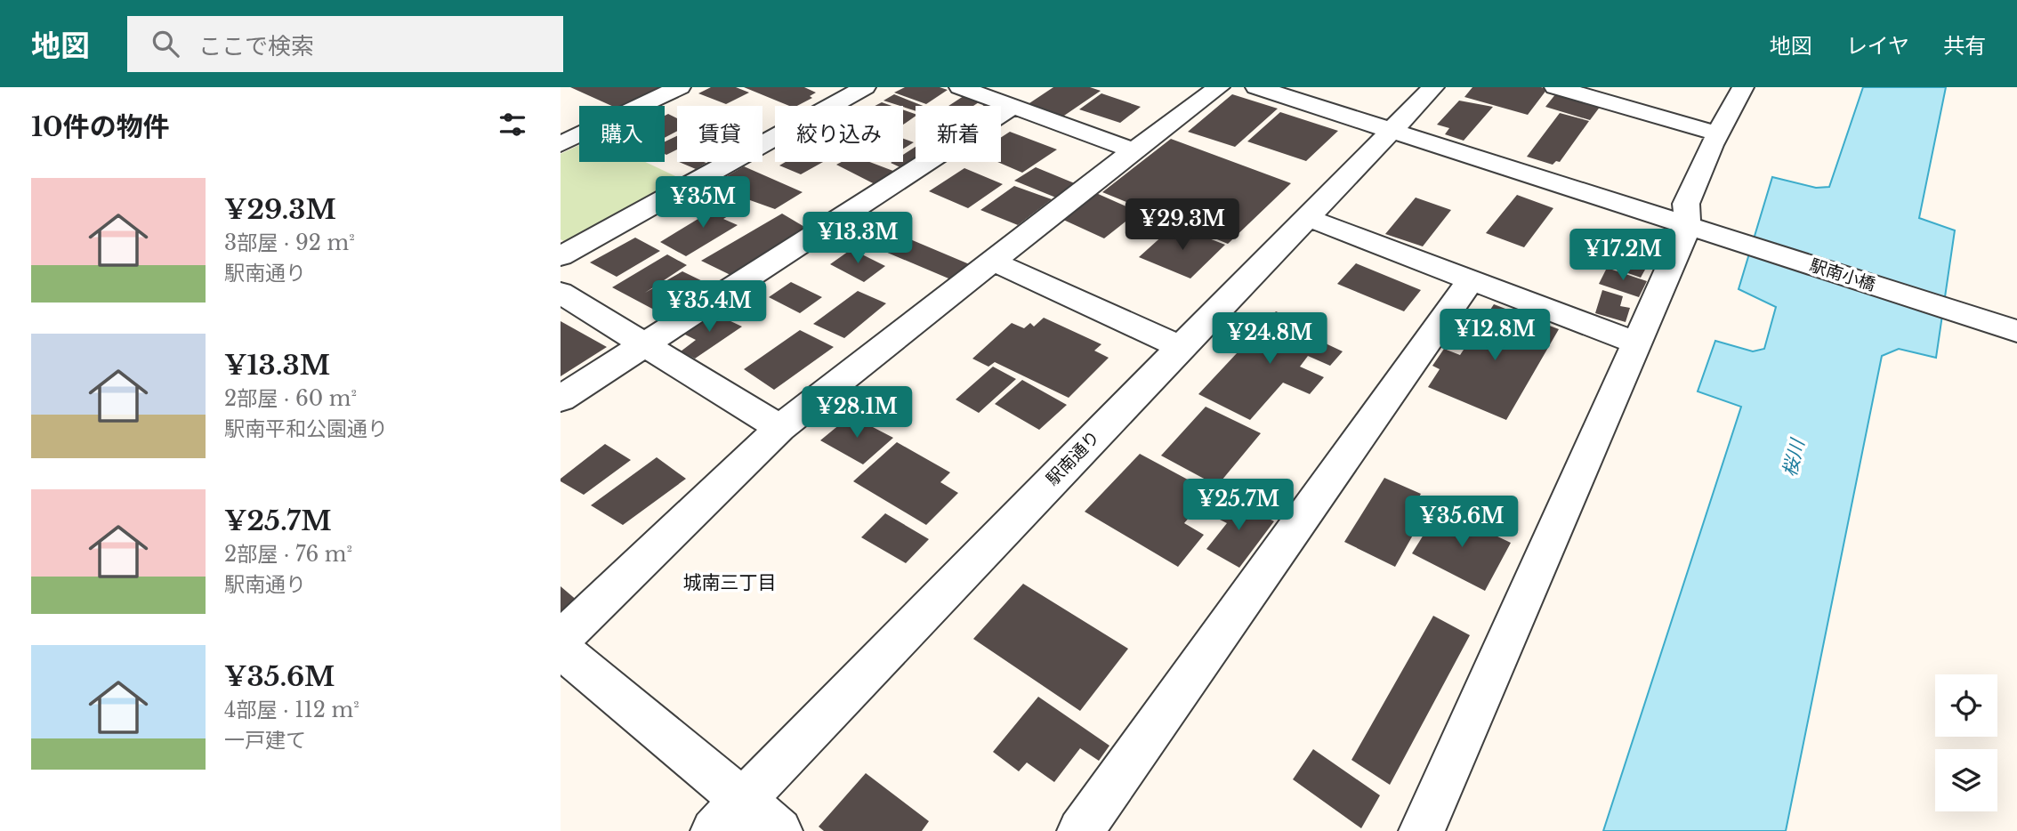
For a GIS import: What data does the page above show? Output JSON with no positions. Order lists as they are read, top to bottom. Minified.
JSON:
{"streets":{"street":["駅南小橋","駅南通り"]},"crossings":[["駅南小橋","駅南通り"]],"districts":["城南三丁目"],"water":["桜川"],"page":{"header":"地図","search":"ここで検索","nav":["地図","レイヤ","共有"],"heading":"10件の物件","chip":["購入","賃貸","絞り込み","新着"],"list":[{"name":"¥29.3M","note":"3部屋 · 92 m² · 駅南通り"},{"name":"¥13.3M","note":"2部屋 · 60 m² · 駅南平和公園通り"},{"name":"¥25.7M","note":"2部屋 · 76 m² · 駅南通り"},{"name":"¥35.6M","note":"4部屋 · 112 m² · 一戸建て"}],"price":["¥35M","¥29.3M","¥13.3M","¥17.2M","¥35.4M","¥12.8M","¥24.8M","¥28.1M","¥25.7M","¥35.6M"]}}
